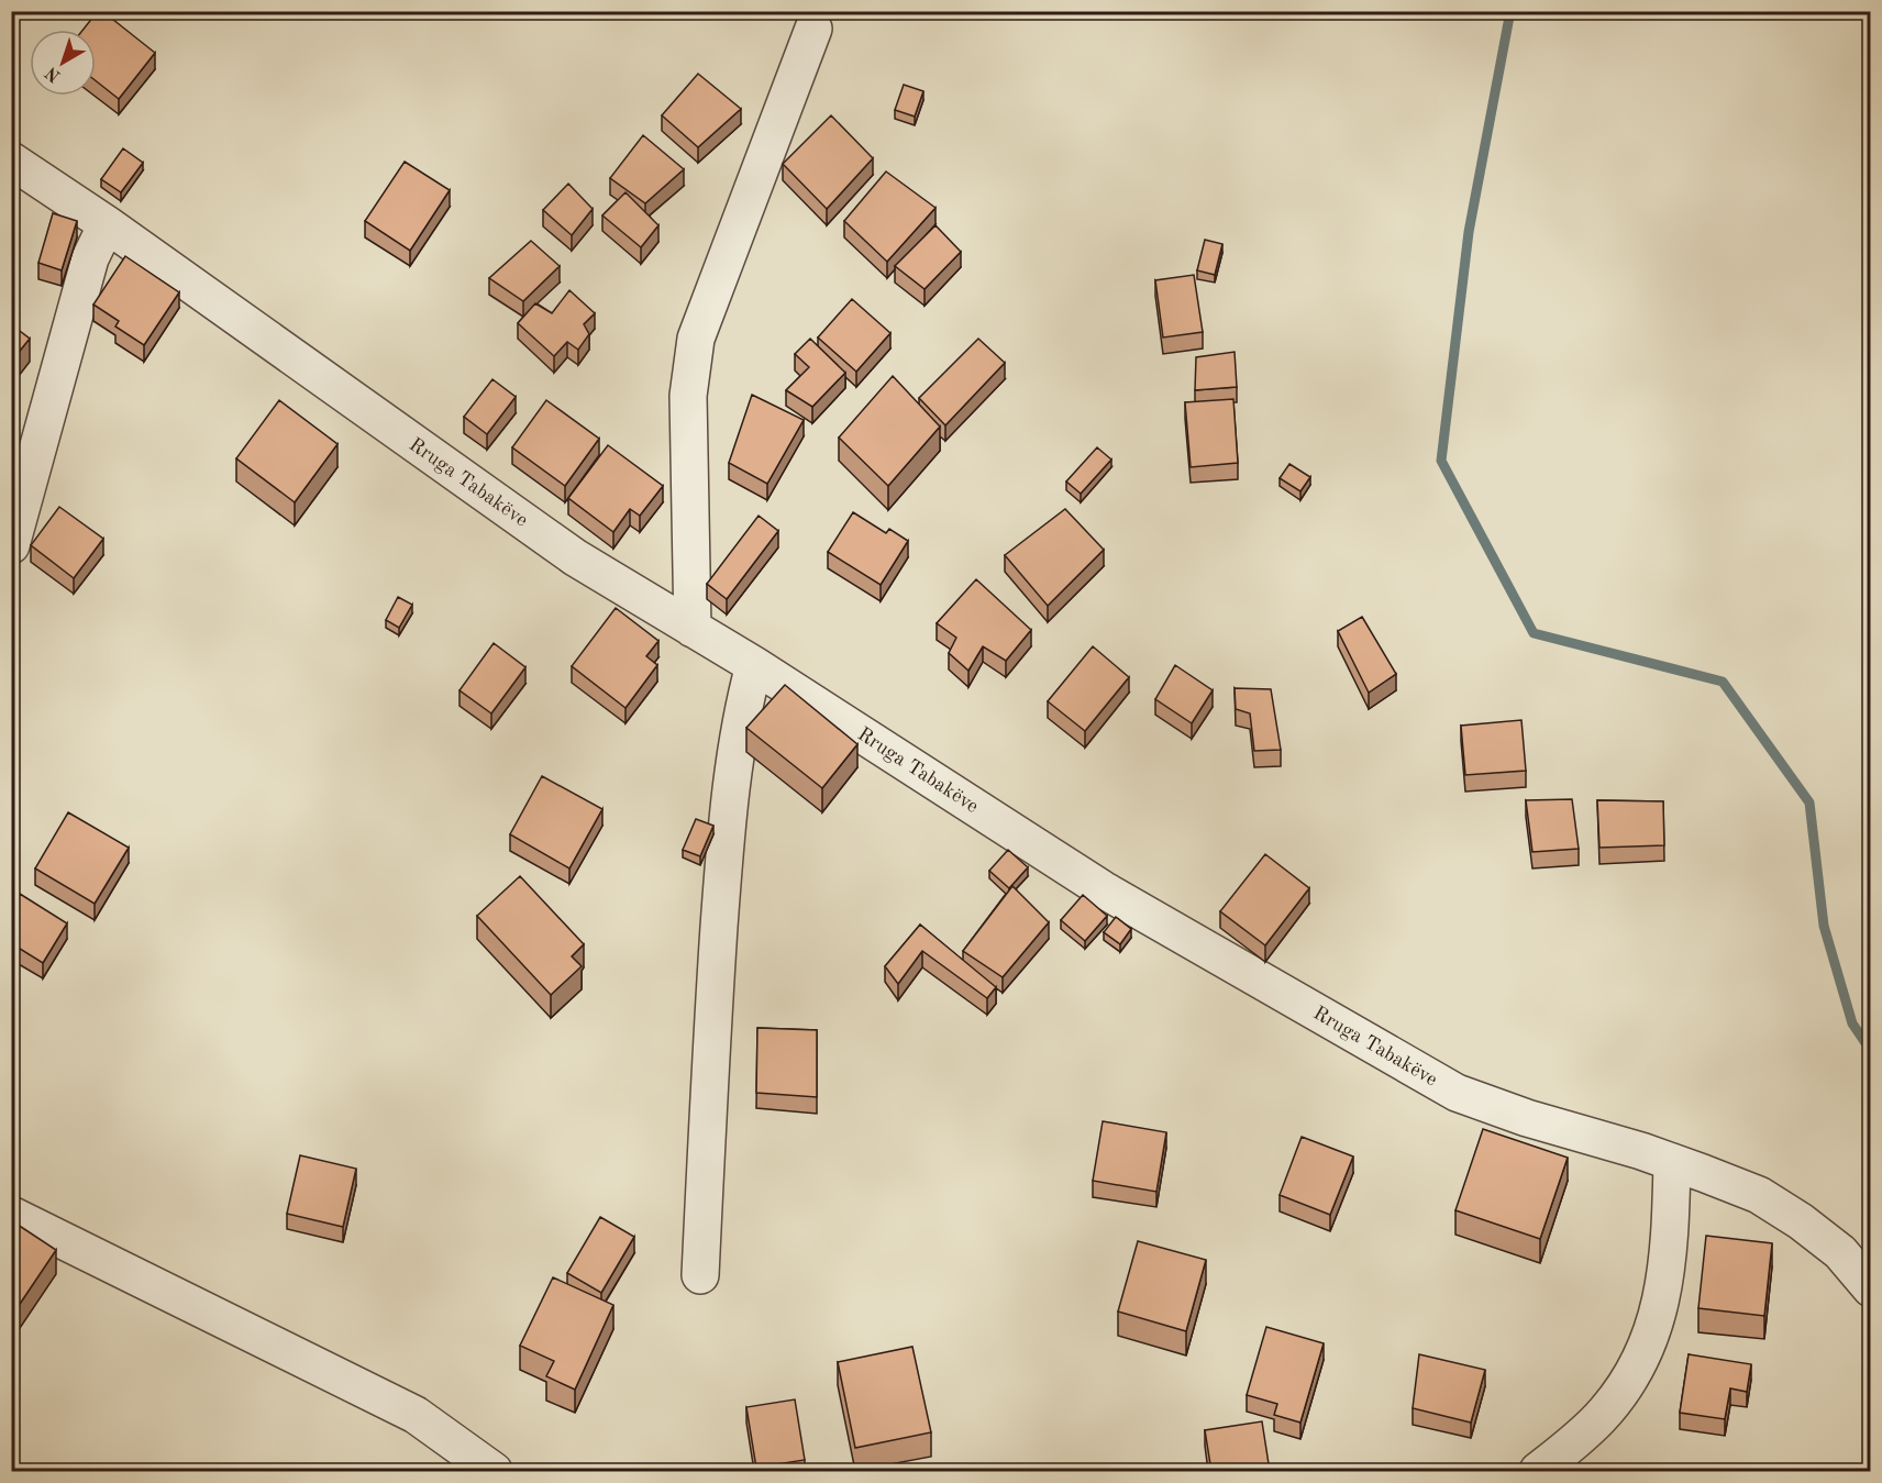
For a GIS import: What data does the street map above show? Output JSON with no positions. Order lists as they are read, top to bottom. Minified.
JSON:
{"streets":{"street":["Rruga Tabakëve"]},"north":"bottom left"}
